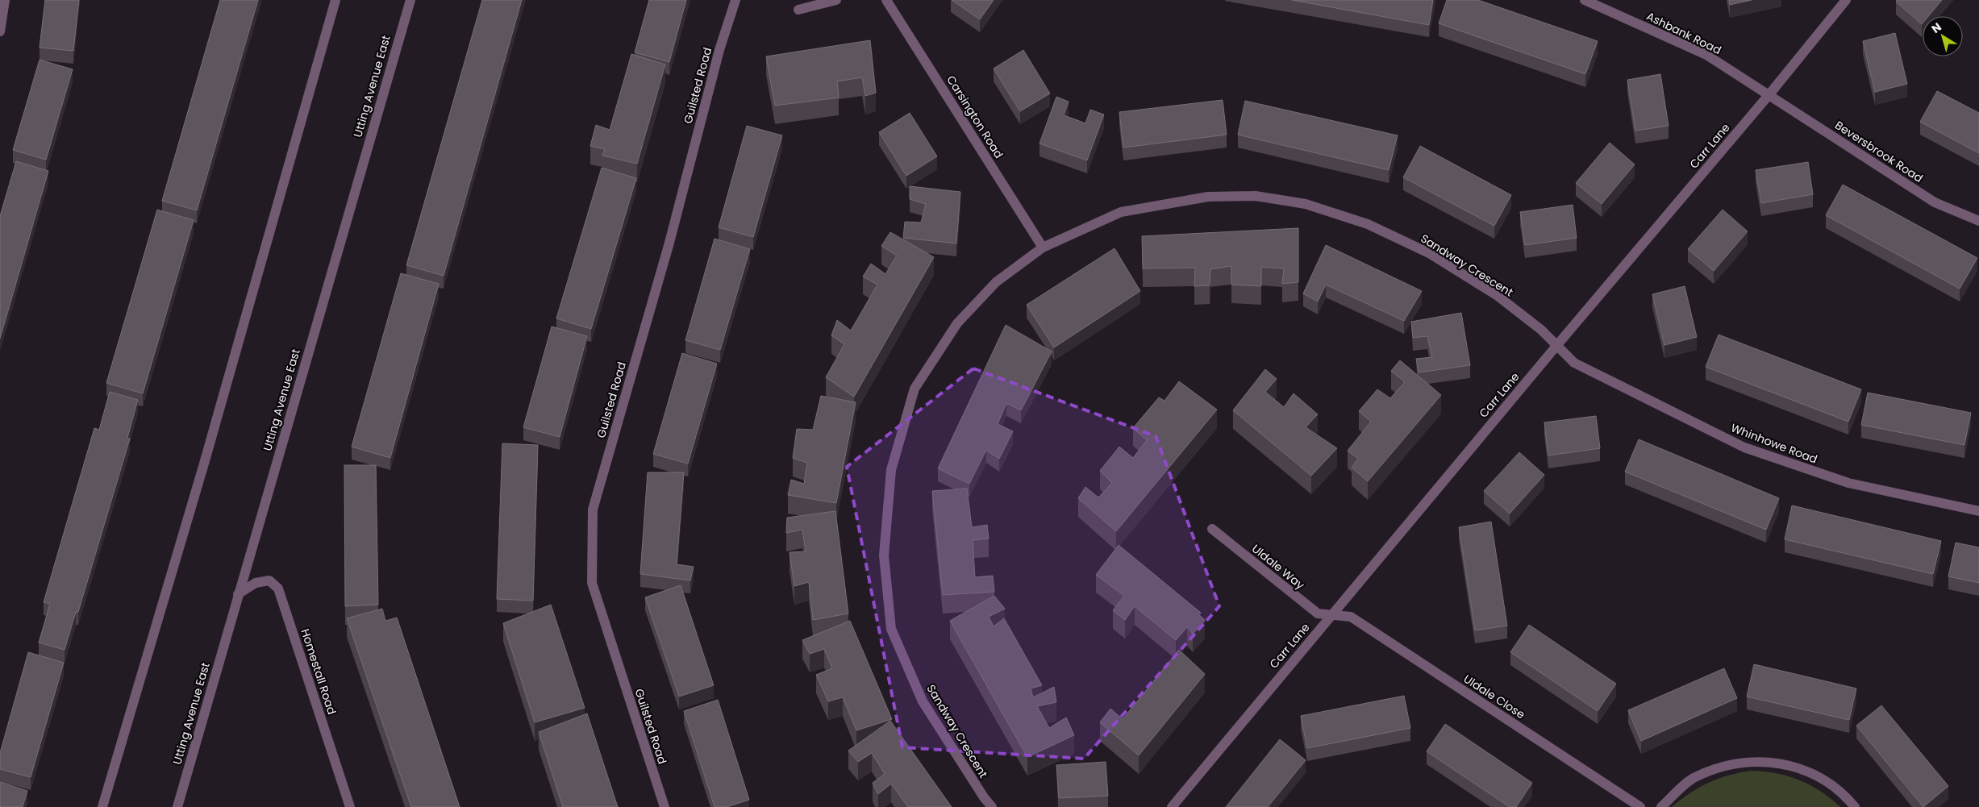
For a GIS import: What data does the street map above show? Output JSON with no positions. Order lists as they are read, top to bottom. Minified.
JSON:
{"streets":{"street":["Ashbank Road","Guilsted Road","Utting Avenue East","Carsington Road","Carr Lane","Beversbrook Road","Sandway Crescent","Whinhowe Road","Uldale Way","Homestall Road","Uldale Close"]},"crossings":[["Ashbank Road","Carr Lane"],["Ashbank Road","Beversbrook Road"],["Utting Avenue East","Homestall Road"],["Carsington Road","Sandway Crescent"],["Carr Lane","Beversbrook Road"],["Carr Lane","Sandway Crescent"],["Carr Lane","Whinhowe Road"],["Carr Lane","Uldale Way"],["Carr Lane","Uldale Close"],["Sandway Crescent","Whinhowe Road"],["Uldale Way","Uldale Close"]],"north":"top left"}
